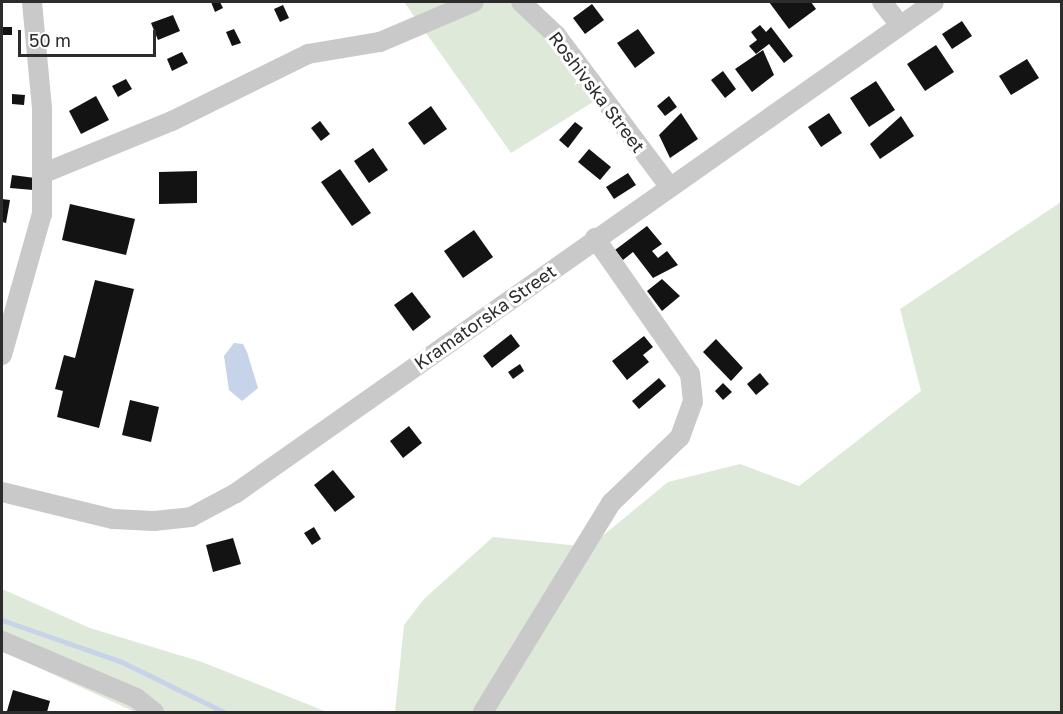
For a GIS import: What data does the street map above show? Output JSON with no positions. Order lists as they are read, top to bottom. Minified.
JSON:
{"streets":{"street":["Roshivska Street","Kramatorska Street"]},"crossings":[["Roshivska Street","Kramatorska Street"]],"scale_bar":"50 m"}
